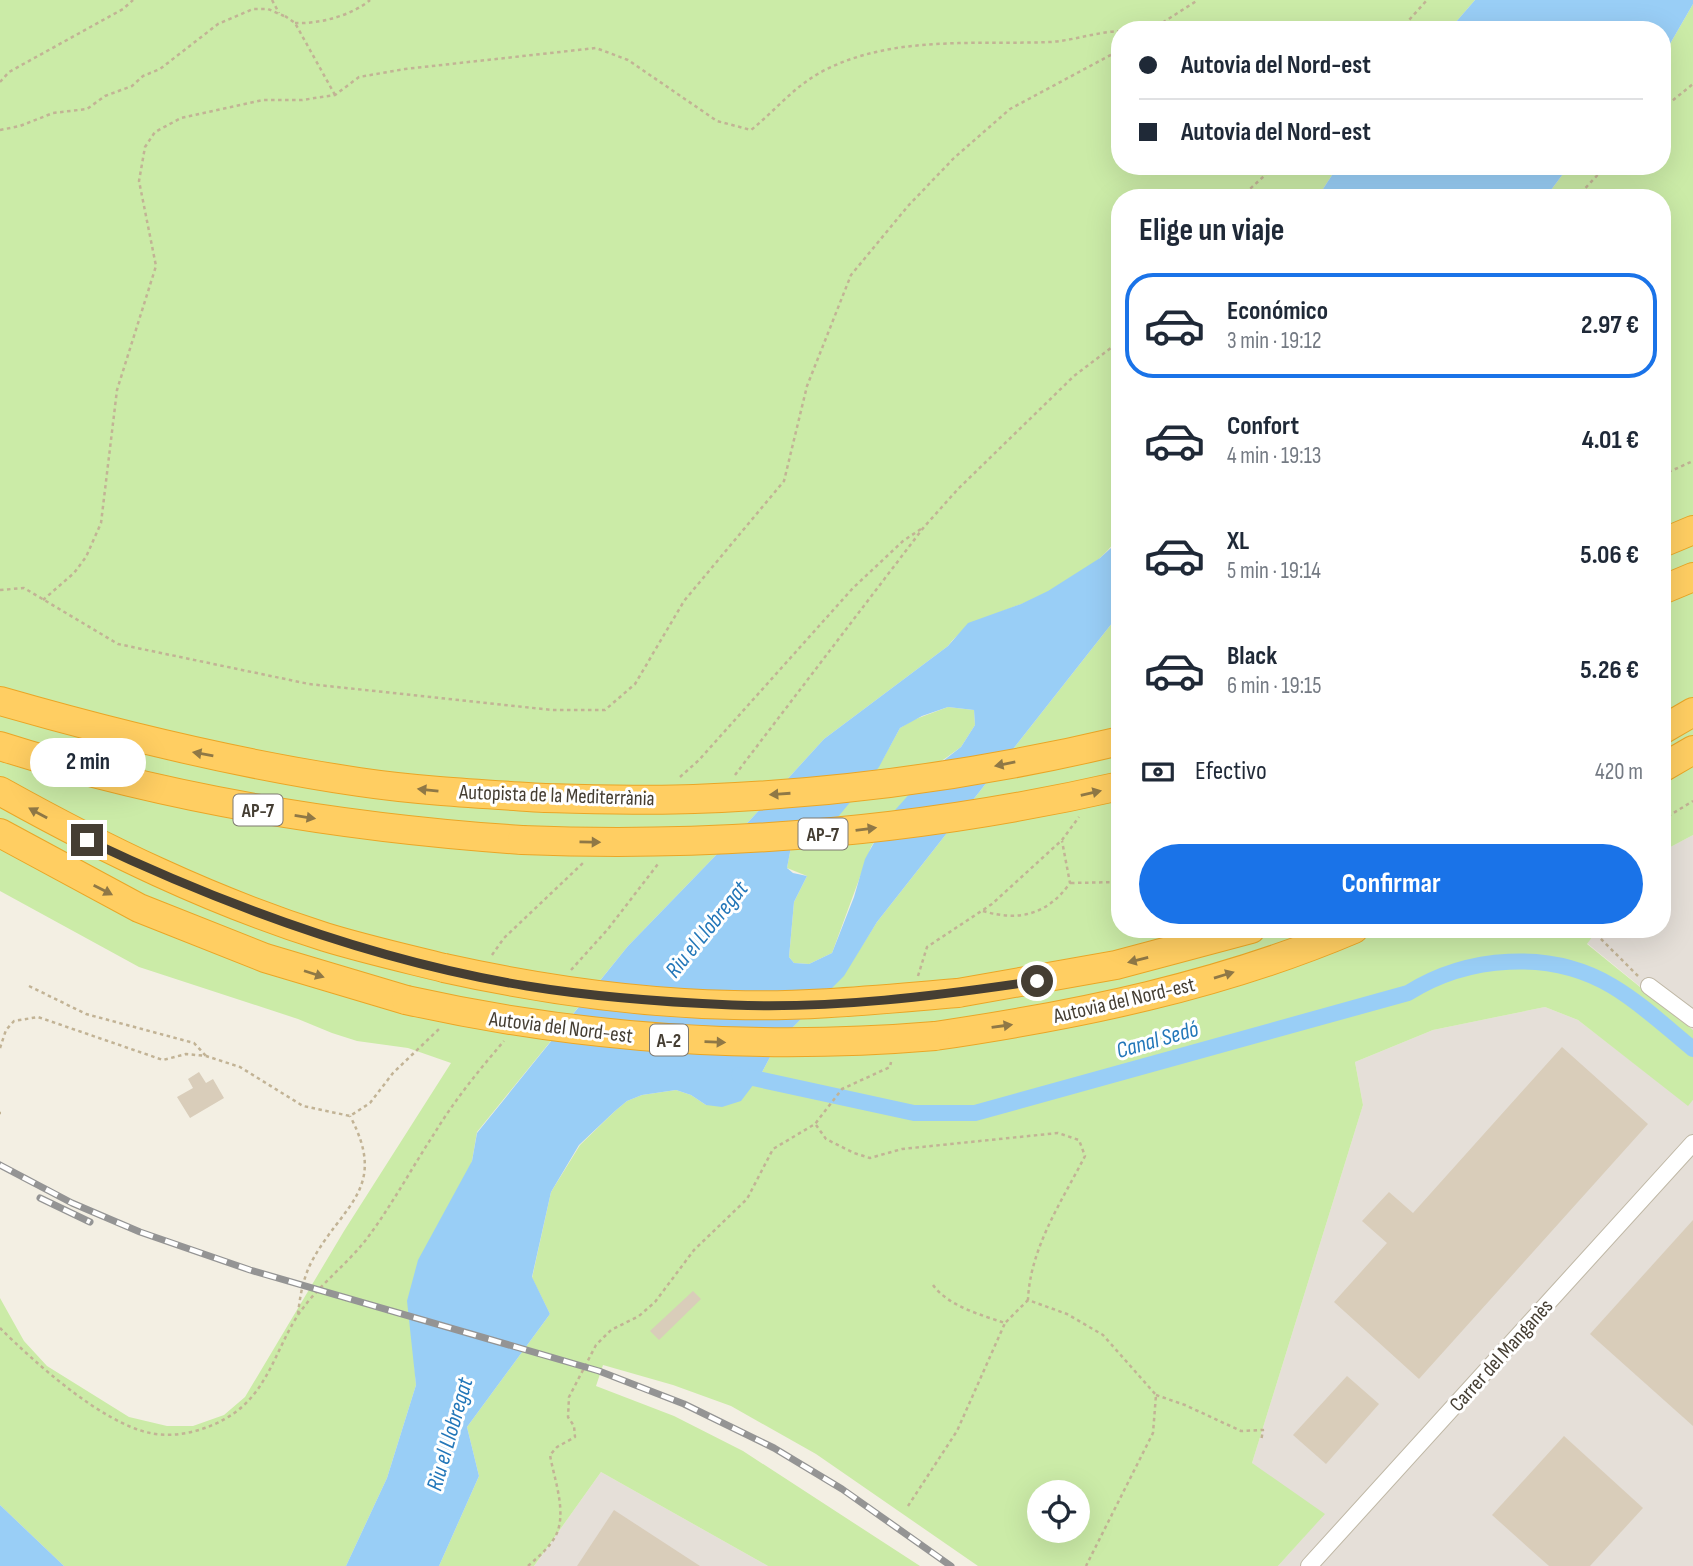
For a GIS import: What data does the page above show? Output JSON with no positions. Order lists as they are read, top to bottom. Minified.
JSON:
{"streets":{"highway":["Autopista de la Mediterrània","AP-7","Autovia del Nord-est","A-2"],"street":["Carrer del Manganès"]},"water":["Riu el Llobregat","Canal Sedó"],"page":{"banner":["Autovia del Nord-est","Autovia del Nord-est"],"heading":"Elige un viaje","list":[{"name":"Económico","note":"3 min · 19:12","value":"2.97 €"},{"name":"Confort","note":"4 min · 19:13","value":"4.01 €"},{"name":"XL","note":"5 min · 19:14","value":"5.06 €"},{"name":"Black","note":"6 min · 19:15","value":"5.26 €"}],"pay":["Efectivo","420 m"],"bubble":"2 min","buttons":"Confirmar"}}
